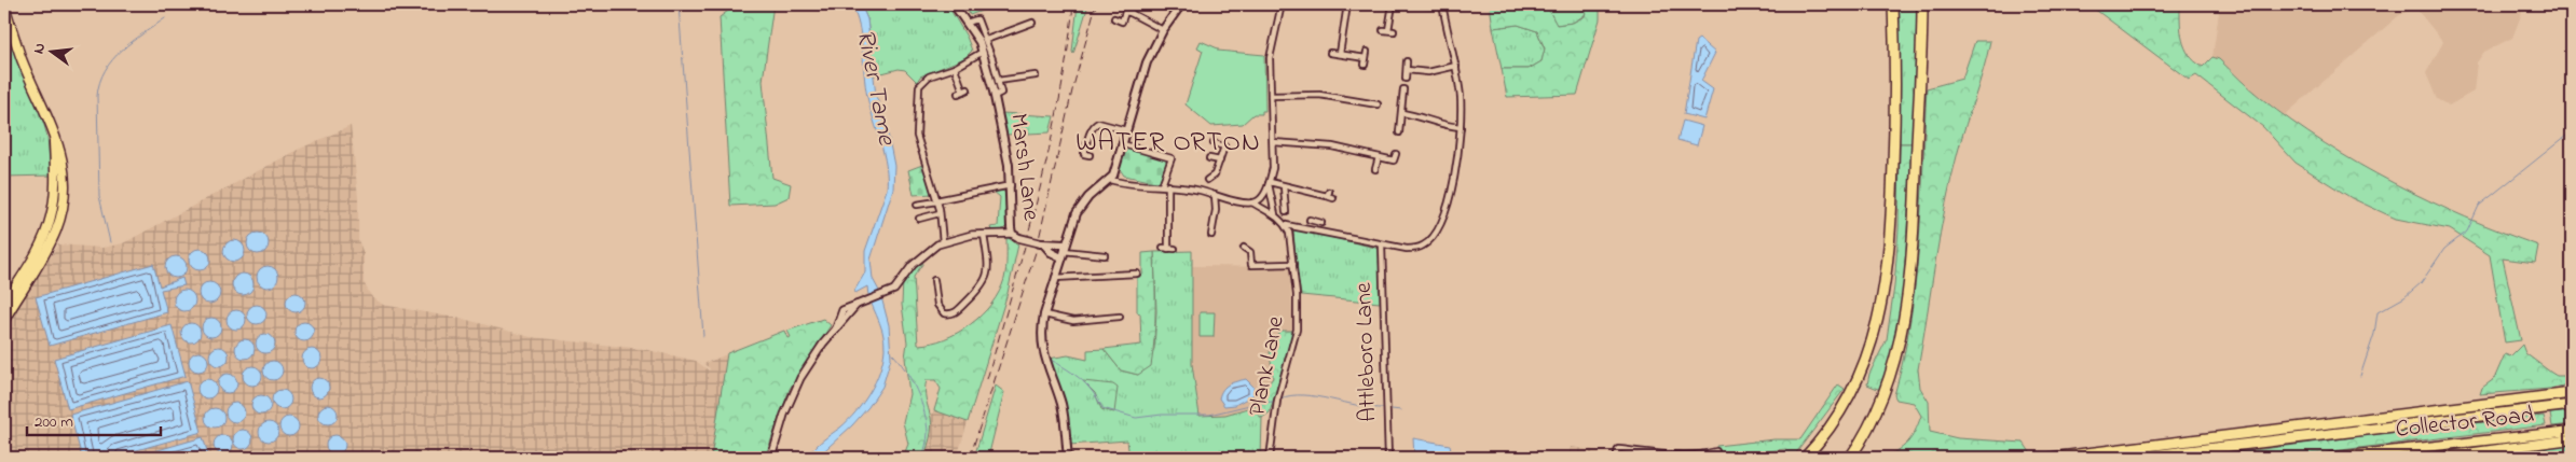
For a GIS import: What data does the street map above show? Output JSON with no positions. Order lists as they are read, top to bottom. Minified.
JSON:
{"streets":{"main road":["Marsh Lane","Collector Road"],"street":["Attleboro Lane","Plank Lane"]},"districts":["WATER ORTON"],"water":["River Tame"],"scale_bar":"200 m","north":"left"}
